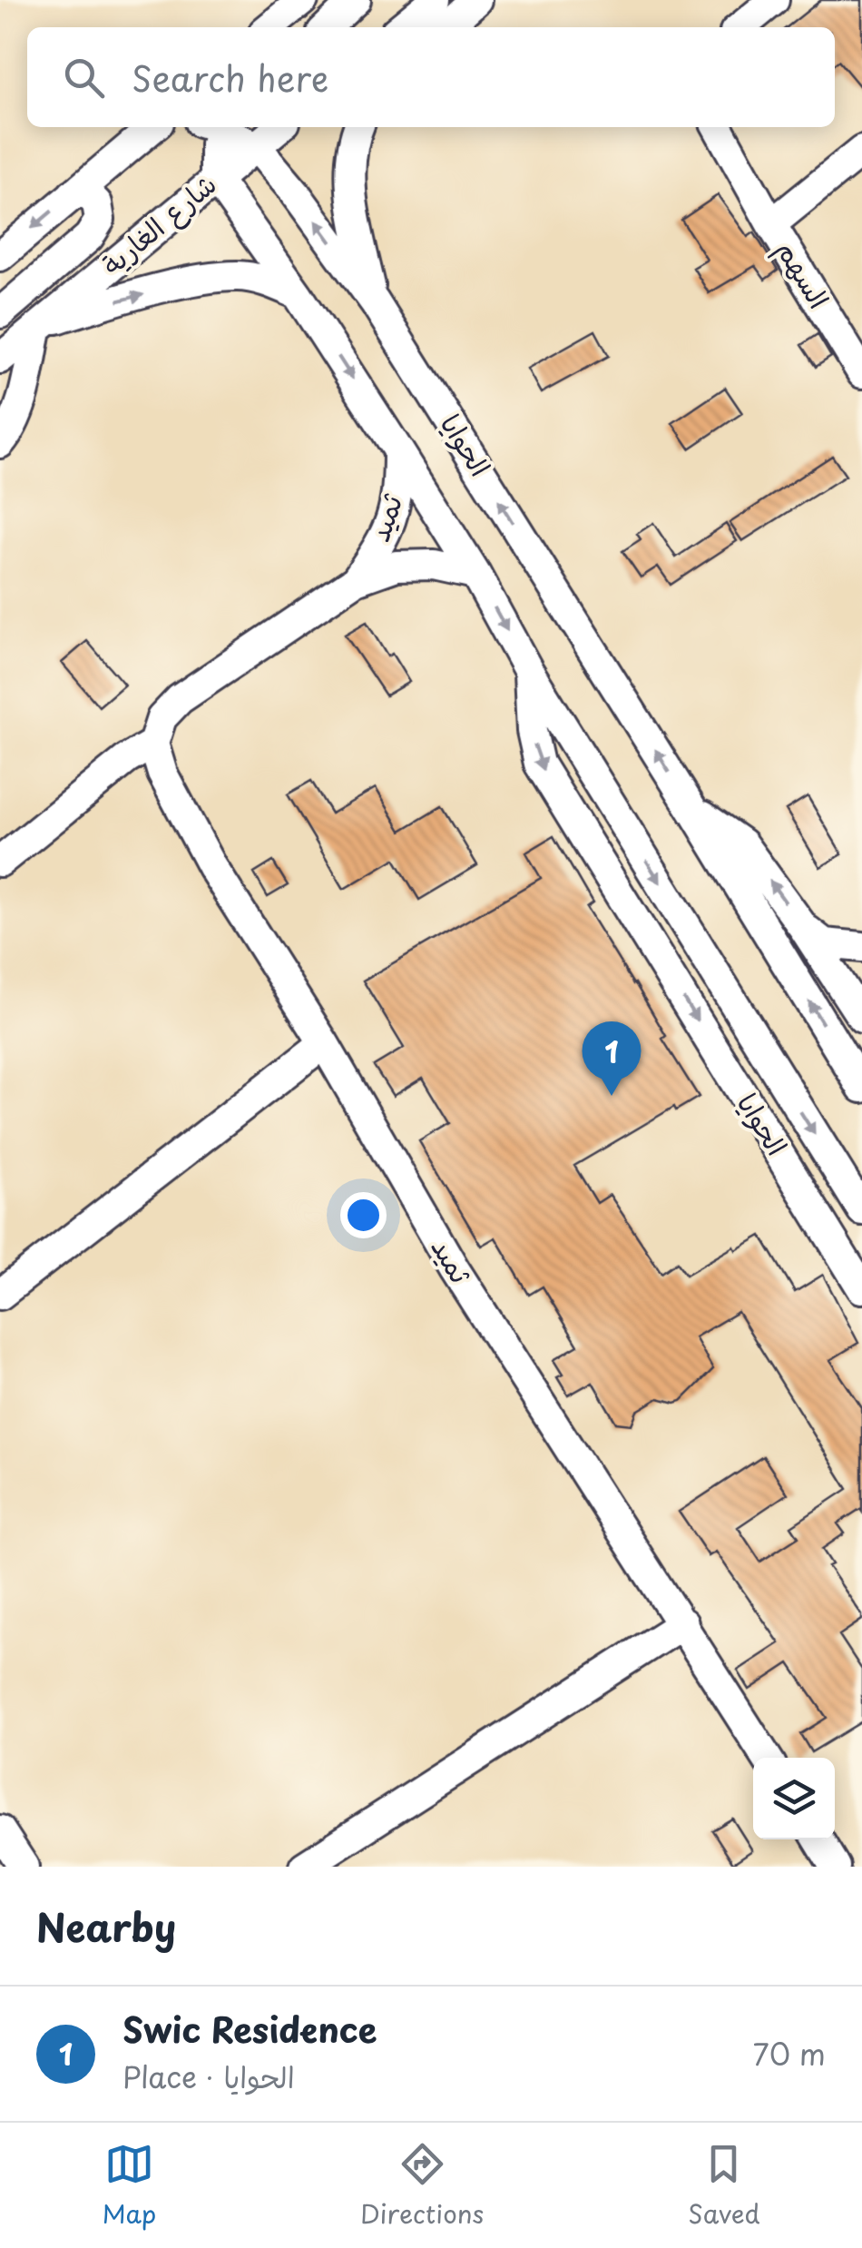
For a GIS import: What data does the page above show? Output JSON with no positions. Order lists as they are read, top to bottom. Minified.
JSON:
{"streets":{"street":["شارع الغارية","السهم","الحوايا","ثميد"]},"crossings":[["شارع الغارية","الحوايا"],["الحوايا","ثميد"]],"page":{"search":"Search here","pins":"1","heading":"Nearby","list":[{"mark":"1","name":"Swic Residence","note":"Place · الحوايا","value":"70 m"}],"nav":["Map","Directions","Saved"]}}
